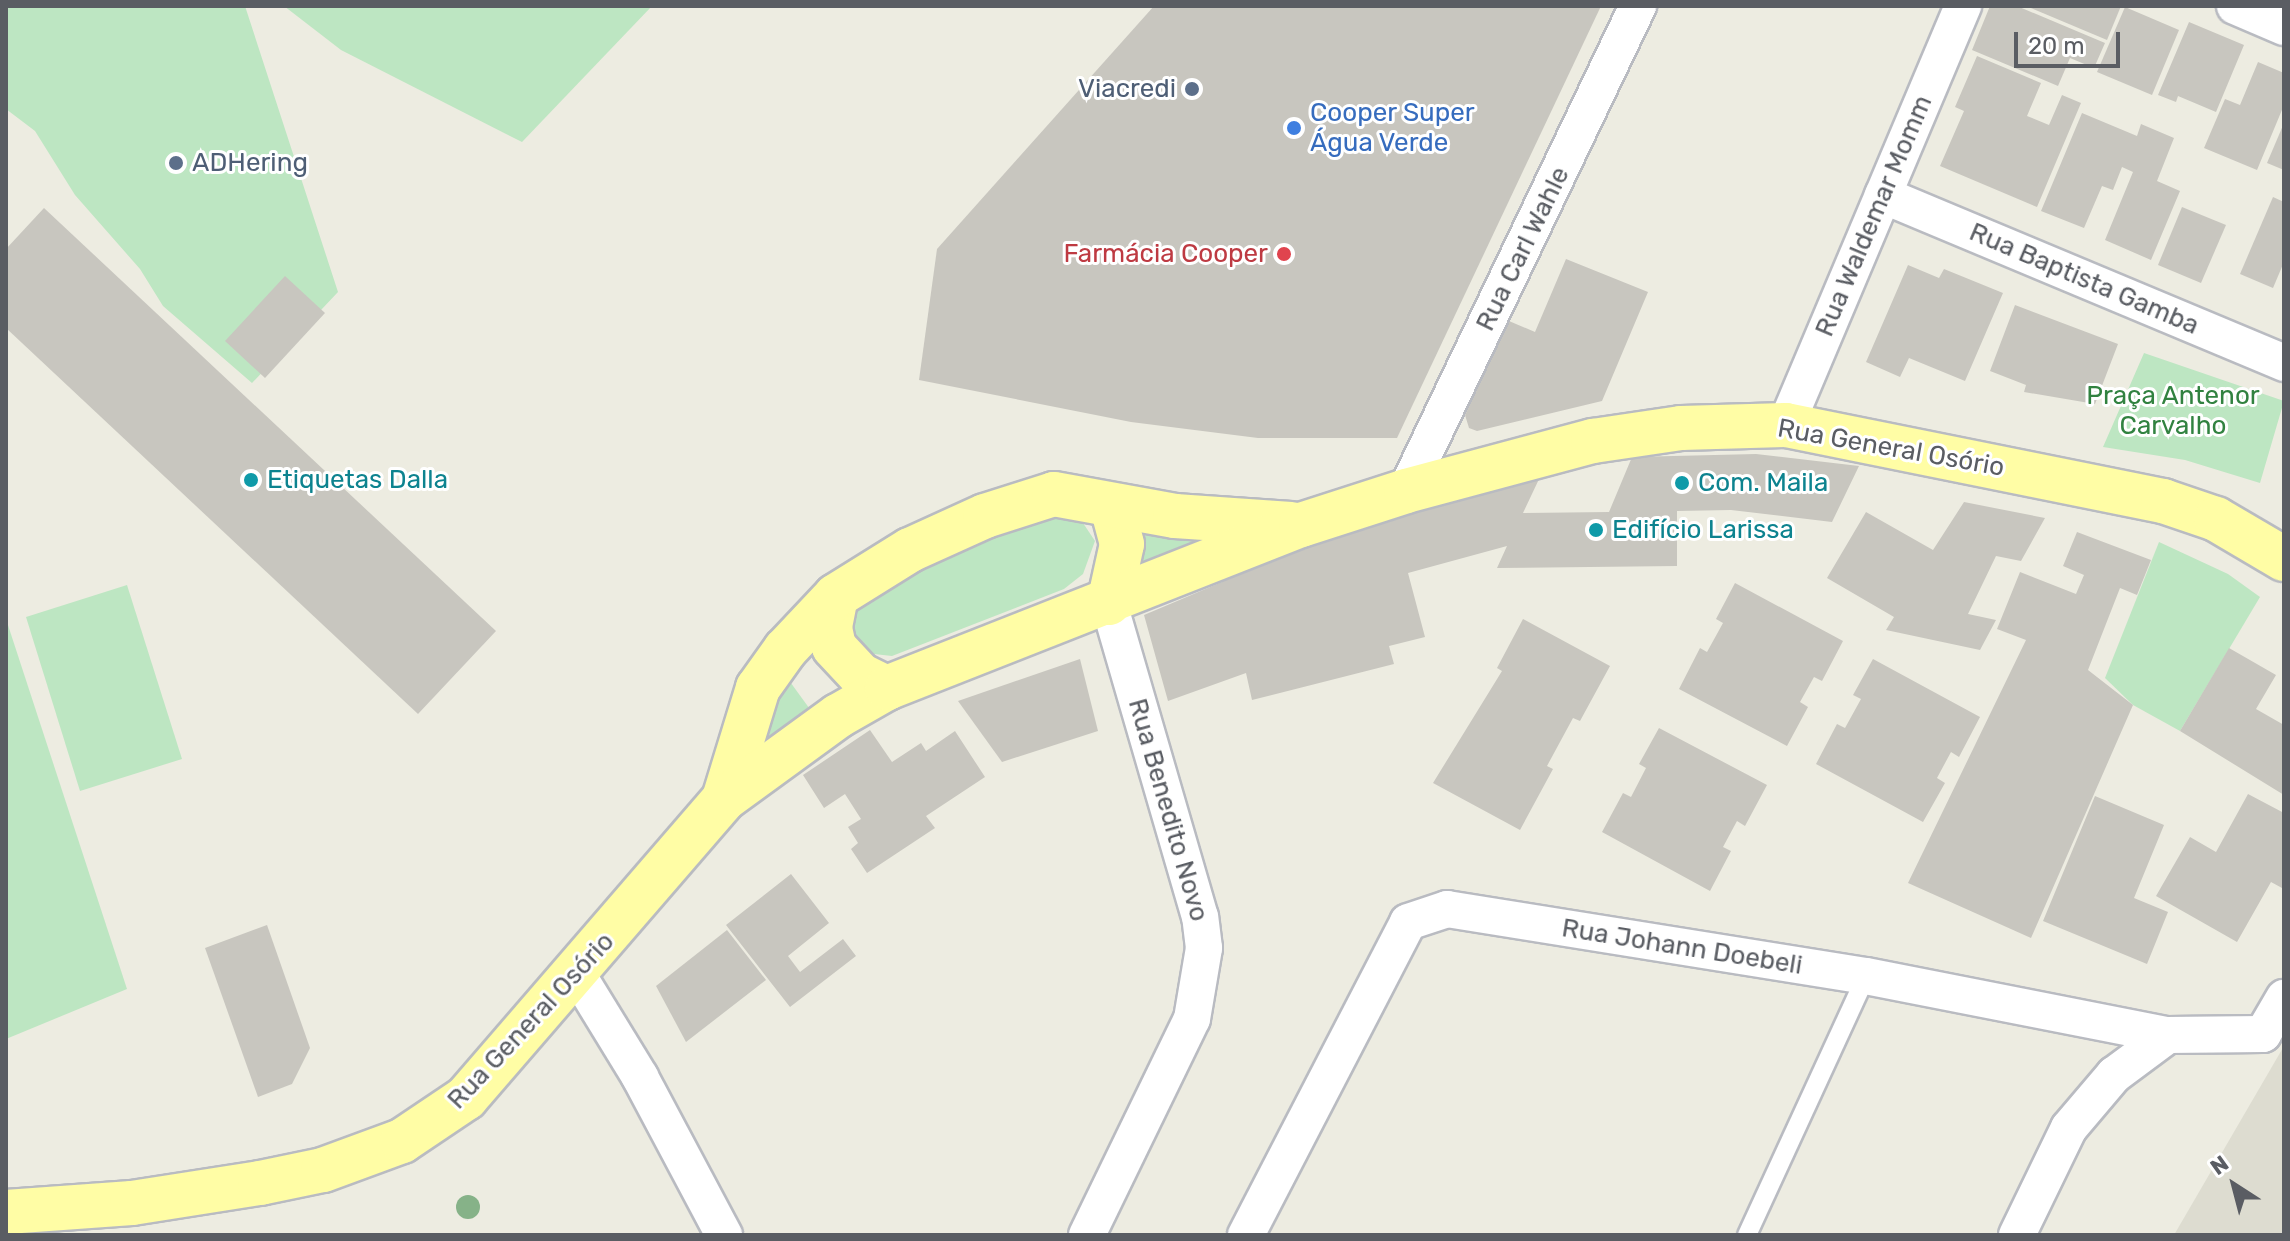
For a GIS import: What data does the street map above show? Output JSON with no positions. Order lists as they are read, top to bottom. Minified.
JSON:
{"streets":{"main road":["Rua General Osório"],"street":["Rua Waldemar Momm","Rua Carl Wahle","Rua Baptista Gamba","Rua Benedito Novo","Rua Johann Doebeli"]},"crossings":[["Rua Waldemar Momm","Rua Baptista Gamba"],["Rua Waldemar Momm","Rua General Osório"],["Rua Carl Wahle","Rua General Osório"],["Rua General Osório","Rua Benedito Novo"]],"parks":["Praça Antenor Carvalho"],"places":["Viacredi","Cooper Super Água Verde","ADHering","Farmácia Cooper","Etiquetas Dalla","Com. Maila","Edifício Larissa"],"scale_bar":"20 m","north":"top left"}
